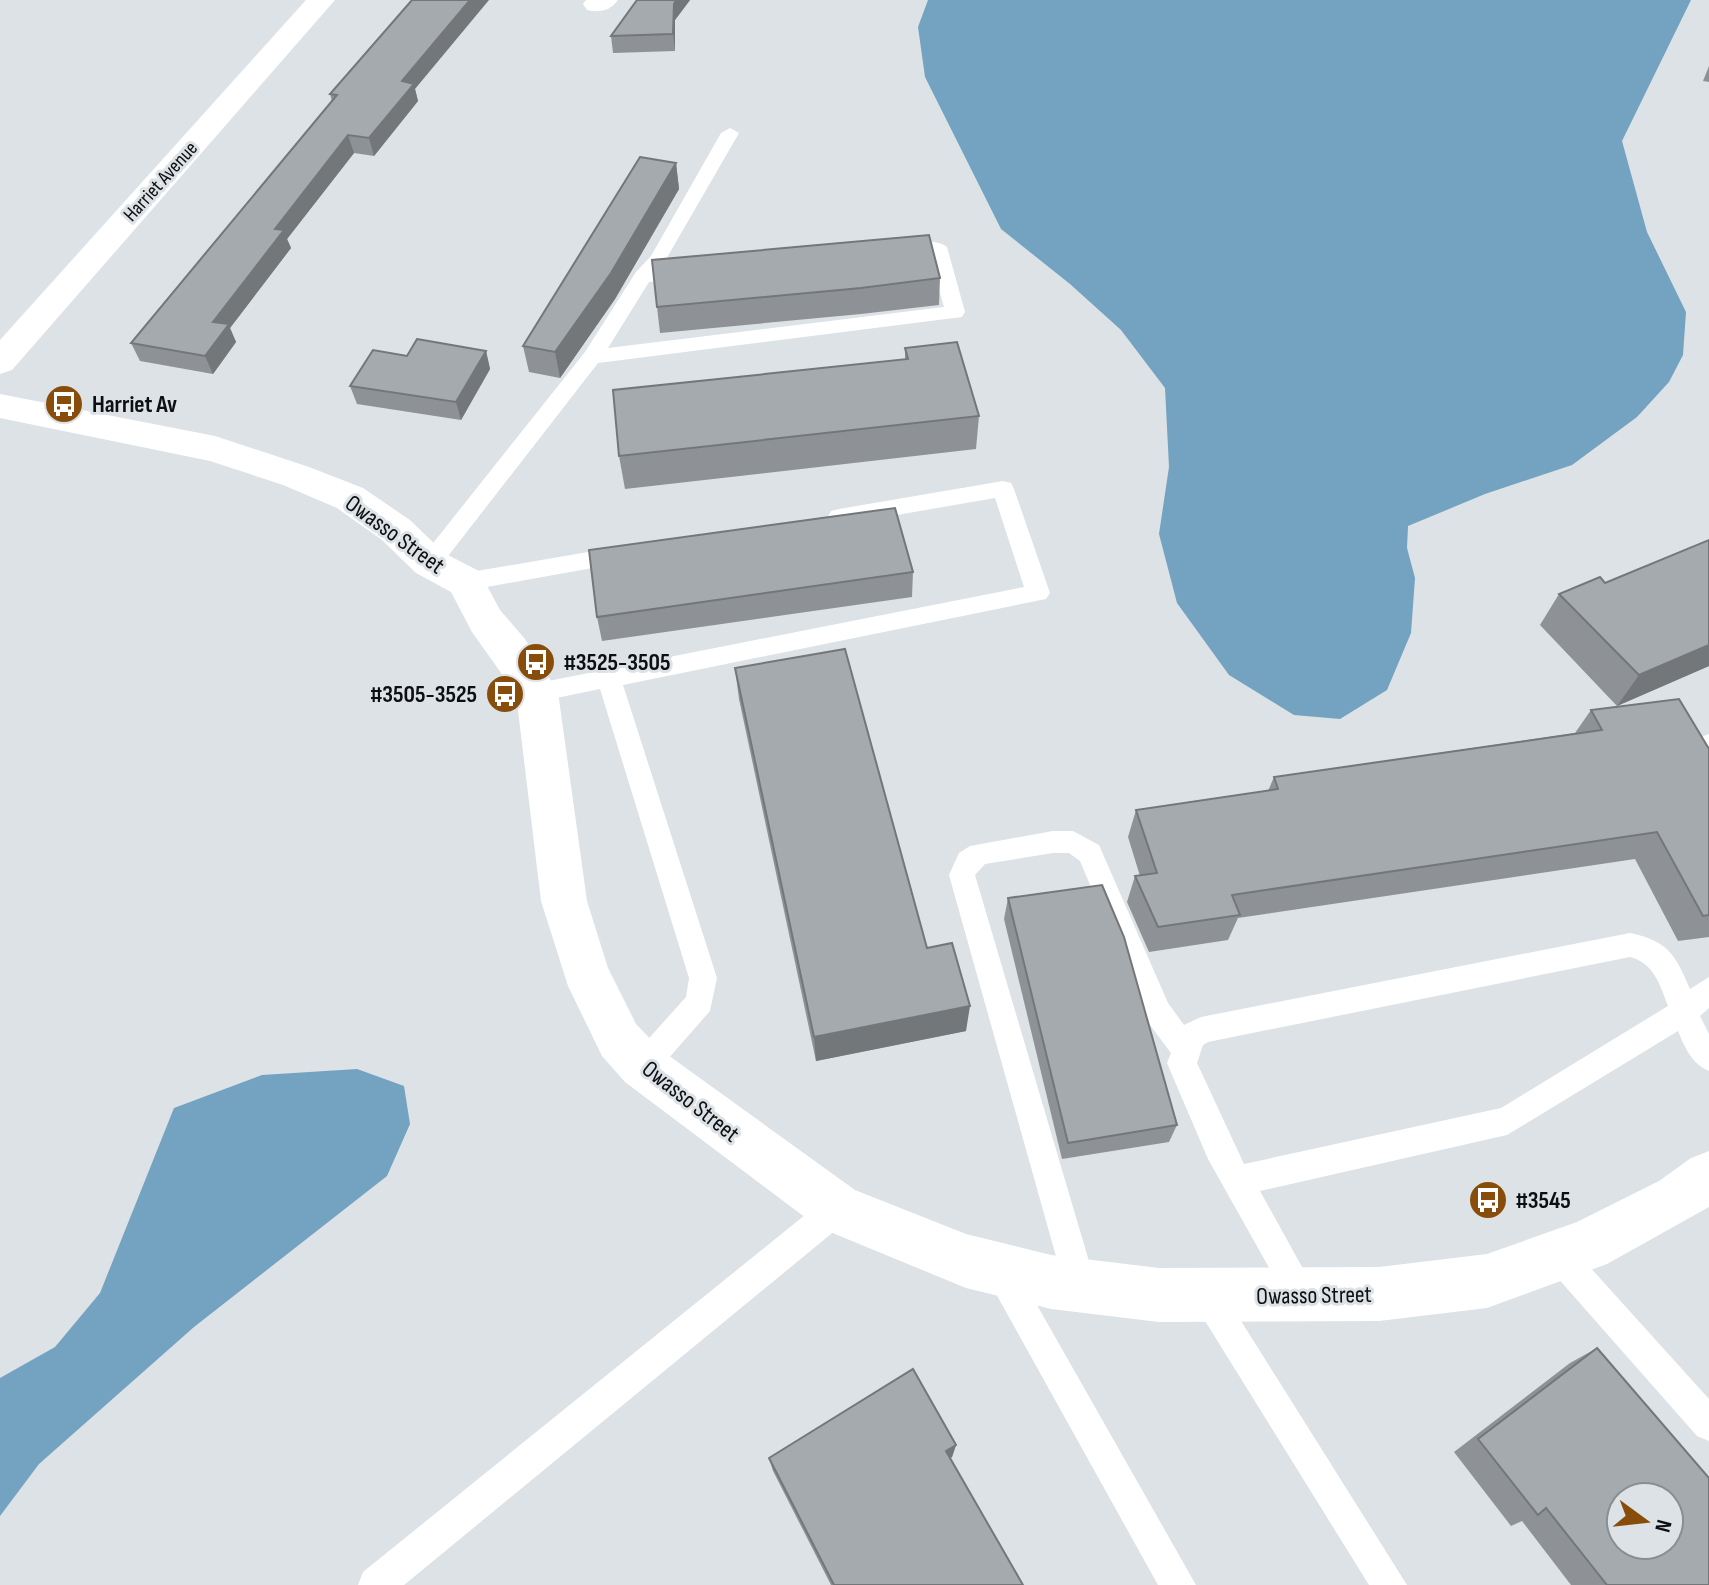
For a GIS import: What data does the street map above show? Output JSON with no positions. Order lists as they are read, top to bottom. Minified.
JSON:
{"streets":{"street":["Harriet Avenue","Owasso Street"]},"places":{"bus stop":["Harriet Av","#3525-3505","#3505-3525","#3545"]},"north":"right"}
